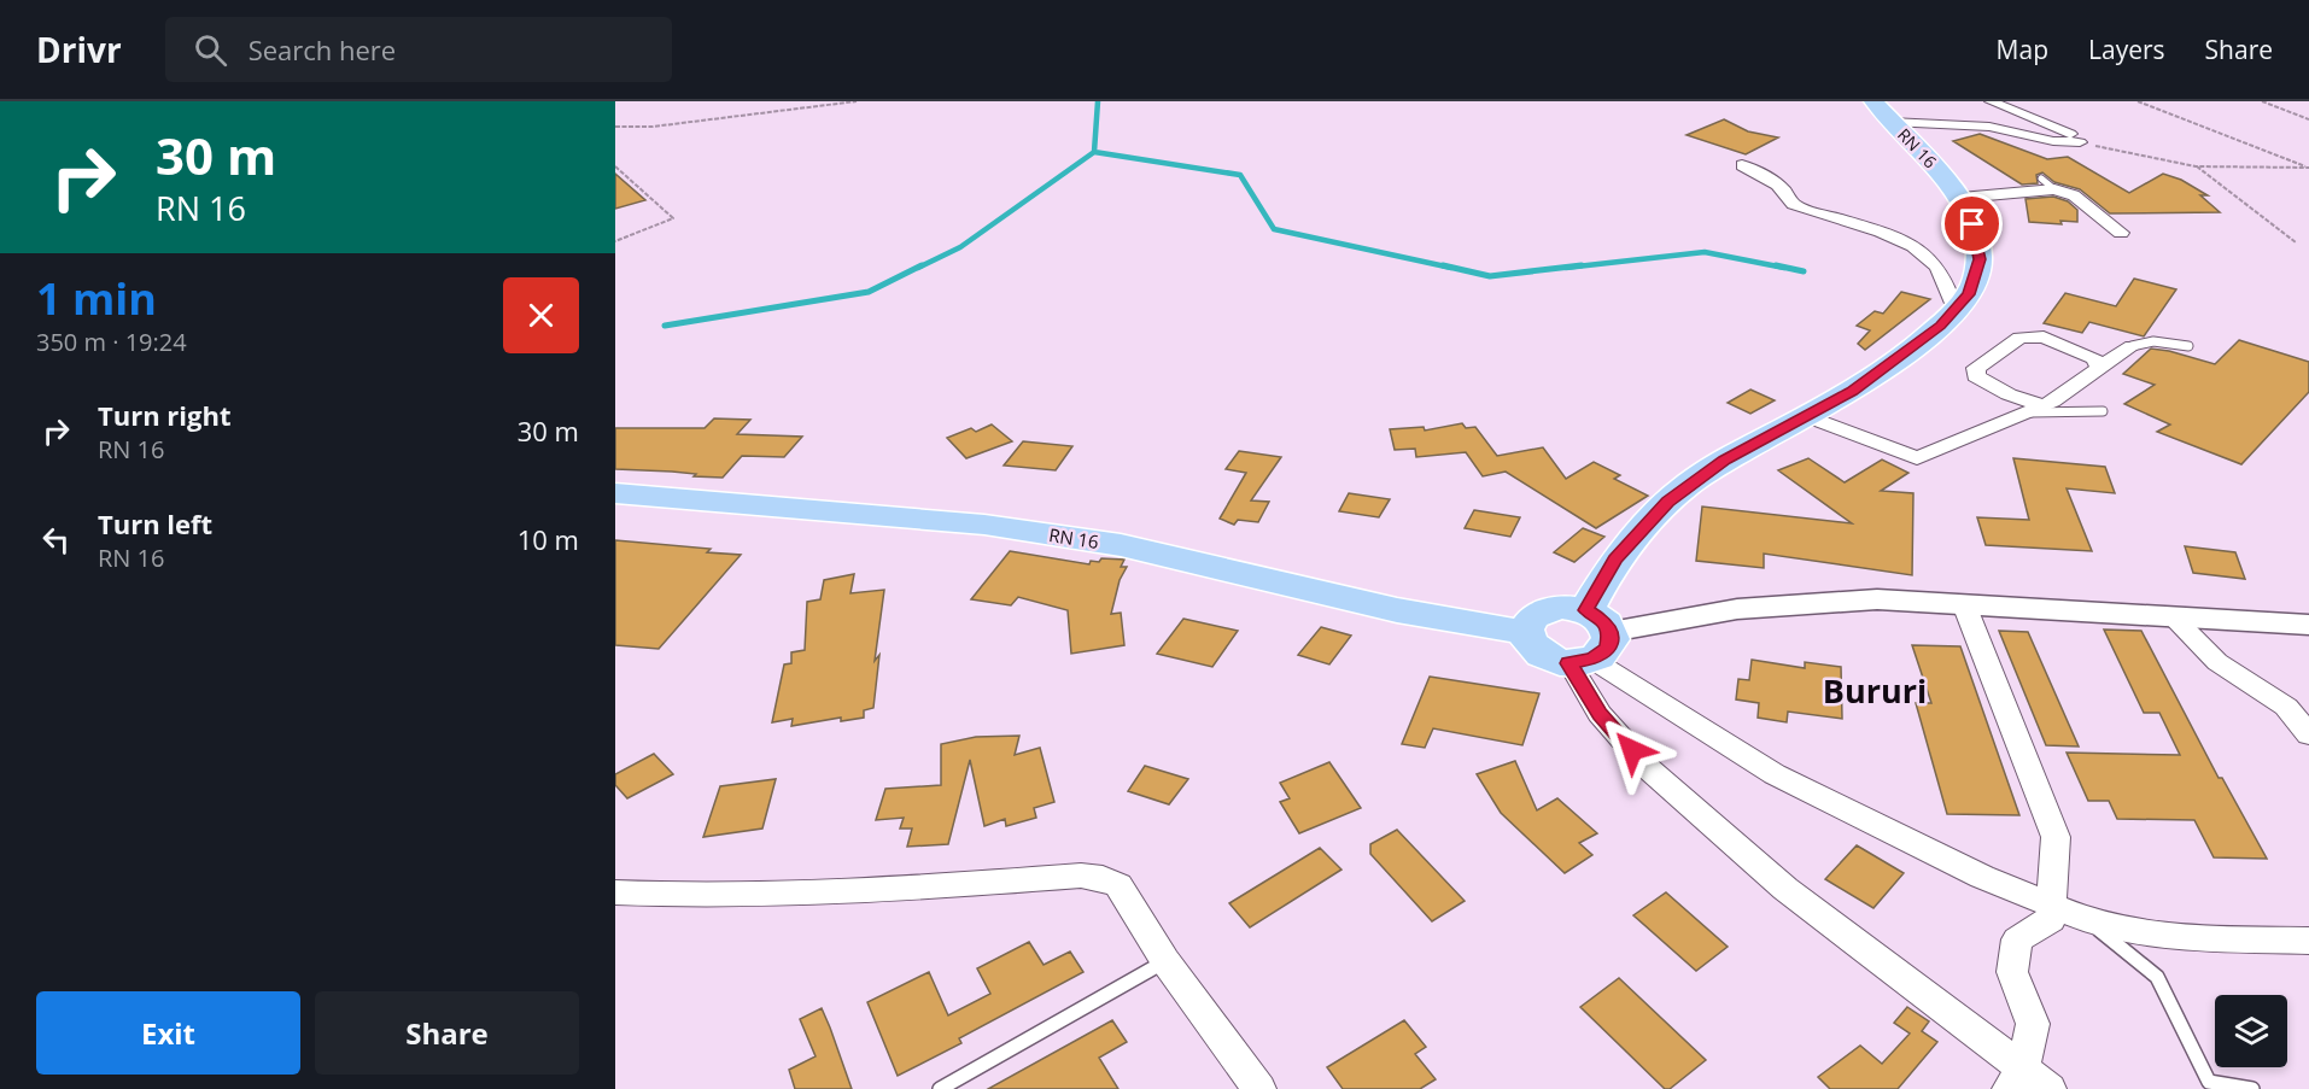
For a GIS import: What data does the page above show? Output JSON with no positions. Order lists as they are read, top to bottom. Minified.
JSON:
{"streets":{"main road":["RN 16"]},"districts":["Bururi"],"page":{"header":"Drivr","search":"Search here","nav":["Map","Layers","Share"],"turn":["30 m","RN 16"],"heading":["1 min","350 m · 19:24"],"list":[{"name":"Turn right","note":"RN 16","value":"30 m"},{"name":"Turn left","note":"RN 16","value":"10 m"}],"buttons":["Exit","Share"]}}
